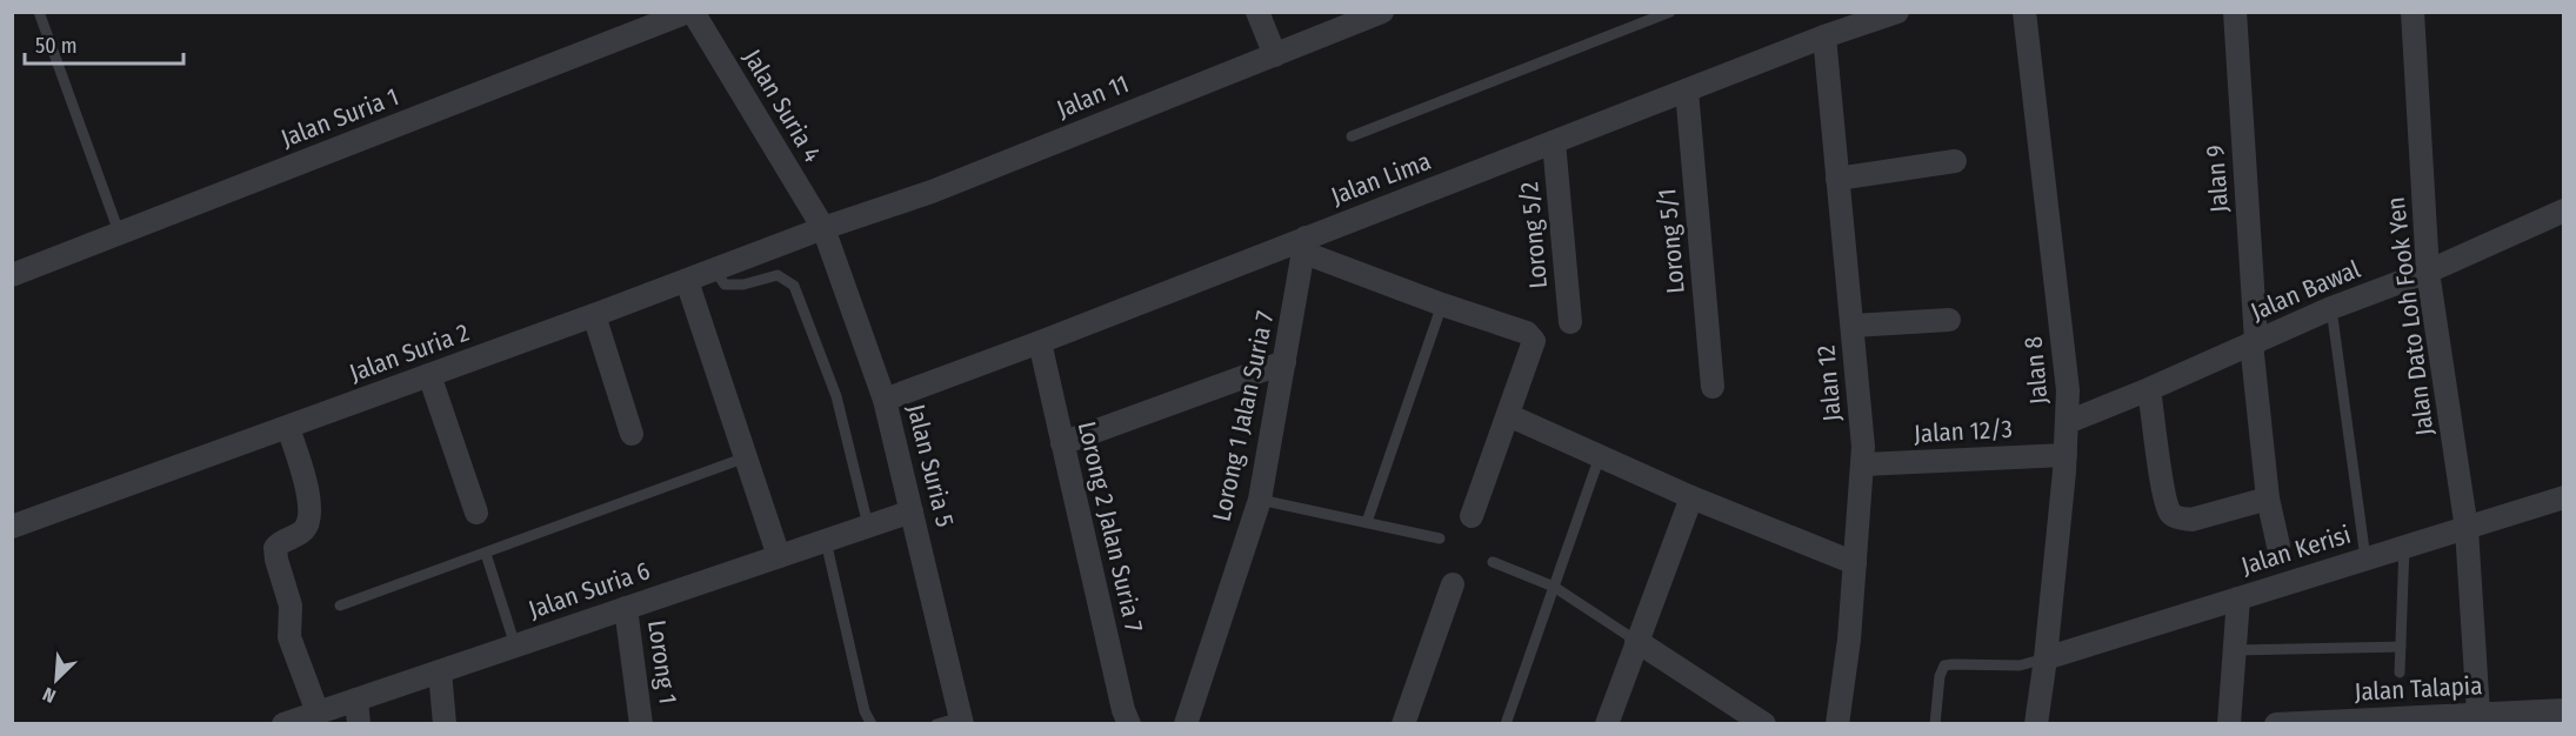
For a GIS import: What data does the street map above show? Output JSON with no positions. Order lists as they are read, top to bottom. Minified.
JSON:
{"streets":{"street":["Jalan 11","Jalan Suria 4","Jalan Suria 1","Jalan Lima","Jalan 9","Lorong 5/2","Lorong 5/1","Jalan Bawal","Jalan Dato Loh Fook Yen","Jalan Suria 2","Jalan 8","Jalan 12","Lorong 1 Jalan Suria 7","Jalan 12/3","Jalan Suria 5","Lorong 2 Jalan Suria 7","Jalan Kerisi","Jalan Suria 6","Lorong 1","Jalan Talapia"]},"crossings":[["Jalan 11","Jalan Suria 4"],["Jalan 11","Jalan Suria 2"],["Jalan 11","Jalan Suria 5"],["Jalan Suria 4","Jalan Suria 1"],["Jalan Suria 4","Jalan Suria 2"],["Jalan Suria 4","Jalan Suria 5"],["Jalan Lima","Lorong 5/2"],["Jalan Lima","Lorong 5/1"],["Jalan Lima","Jalan 12"],["Jalan Lima","Lorong 1 Jalan Suria 7"],["Jalan Lima","Jalan Suria 5"],["Jalan Lima","Lorong 2 Jalan Suria 7"],["Jalan 9","Jalan Bawal"],["Jalan Bawal","Jalan Dato Loh Fook Yen"],["Jalan Bawal","Jalan 8"],["Jalan Dato Loh Fook Yen","Jalan Kerisi"],["Jalan Dato Loh Fook Yen","Jalan Talapia"],["Jalan Suria 2","Jalan Suria 5"],["Jalan 8","Jalan 12/3"],["Jalan 8","Jalan Kerisi"],["Jalan 12","Jalan 12/3"],["Jalan Suria 5","Jalan Suria 6"],["Jalan Suria 6","Lorong 1"]],"scale_bar":"50 m","north":"bottom left"}
